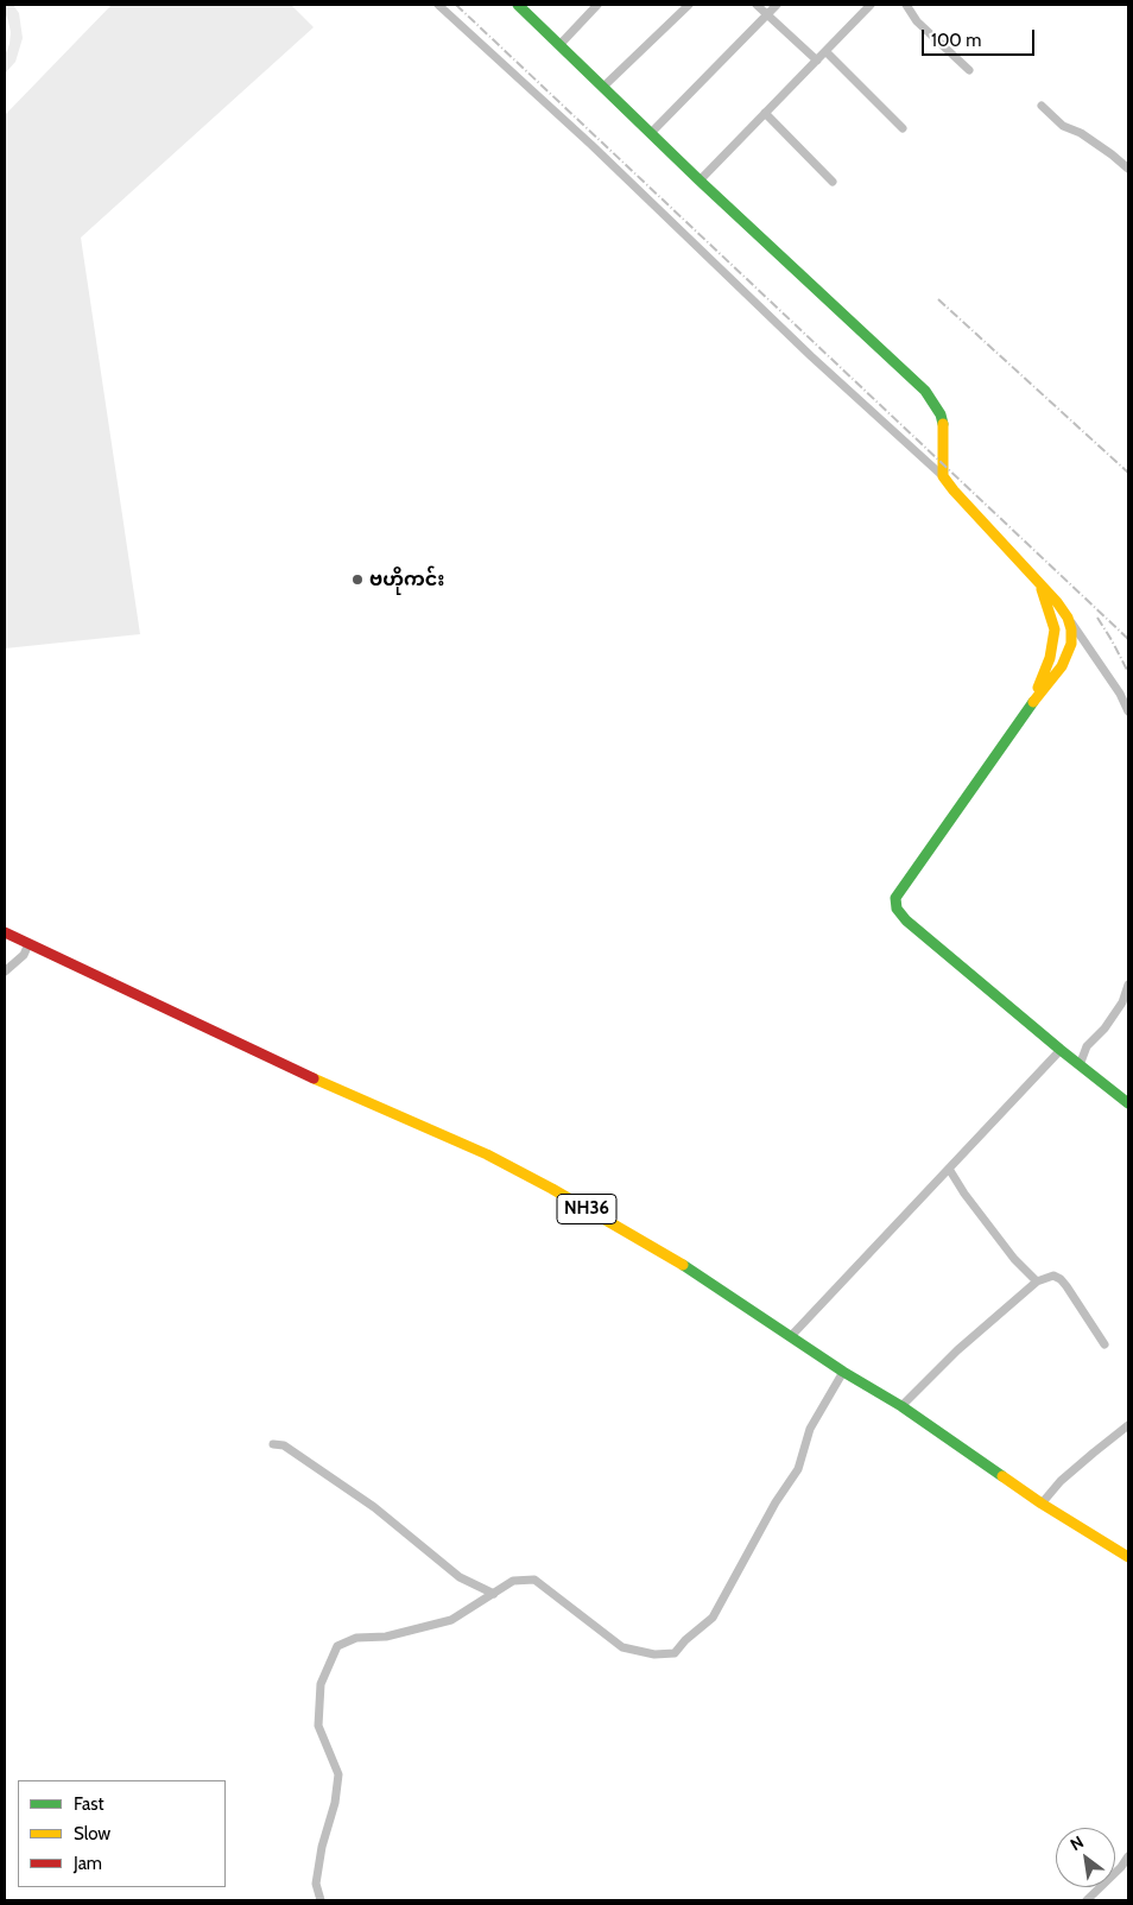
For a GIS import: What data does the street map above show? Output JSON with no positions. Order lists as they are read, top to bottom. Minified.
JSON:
{"streets":{"main road":["NH36"]},"places":["ဗဟိုကင်း"],"legend":["Fast","Slow","Jam"],"scale_bar":"100 m","north":"top left"}
